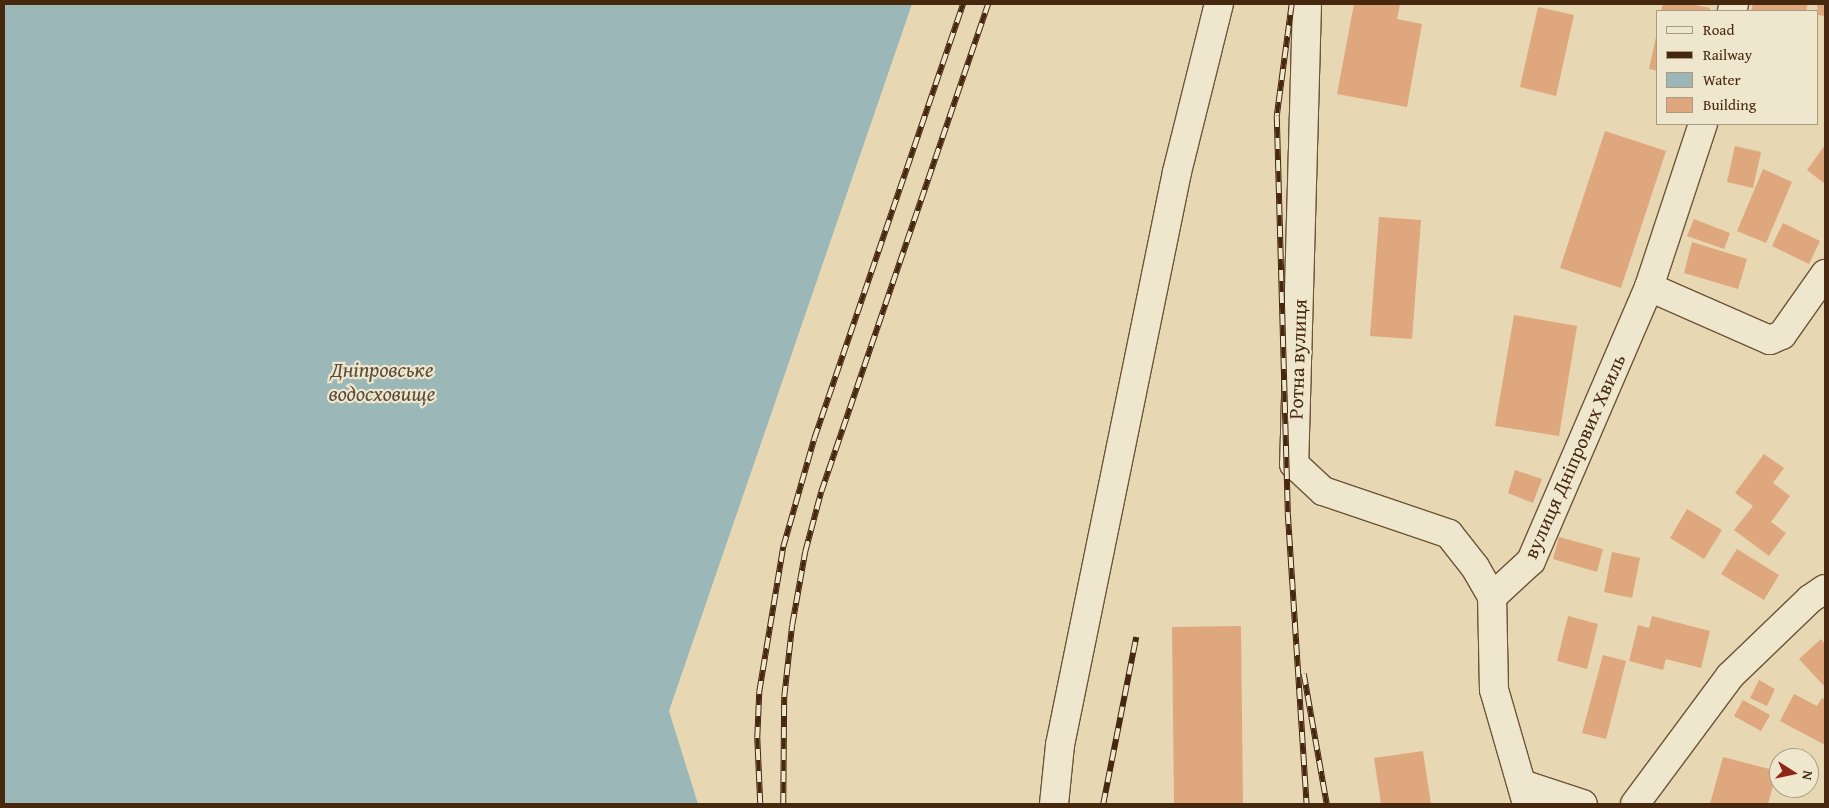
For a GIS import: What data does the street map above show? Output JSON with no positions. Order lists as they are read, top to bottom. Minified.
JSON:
{"streets":{"street":["Ротна вулиця","вулиця Дніпрових Хвиль"]},"crossings":[["Ротна вулиця","вулиця Дніпрових Хвиль"]],"water":["Дніпровське водосховище"],"legend":["Road","Railway","Water","Building"],"north":"right"}
